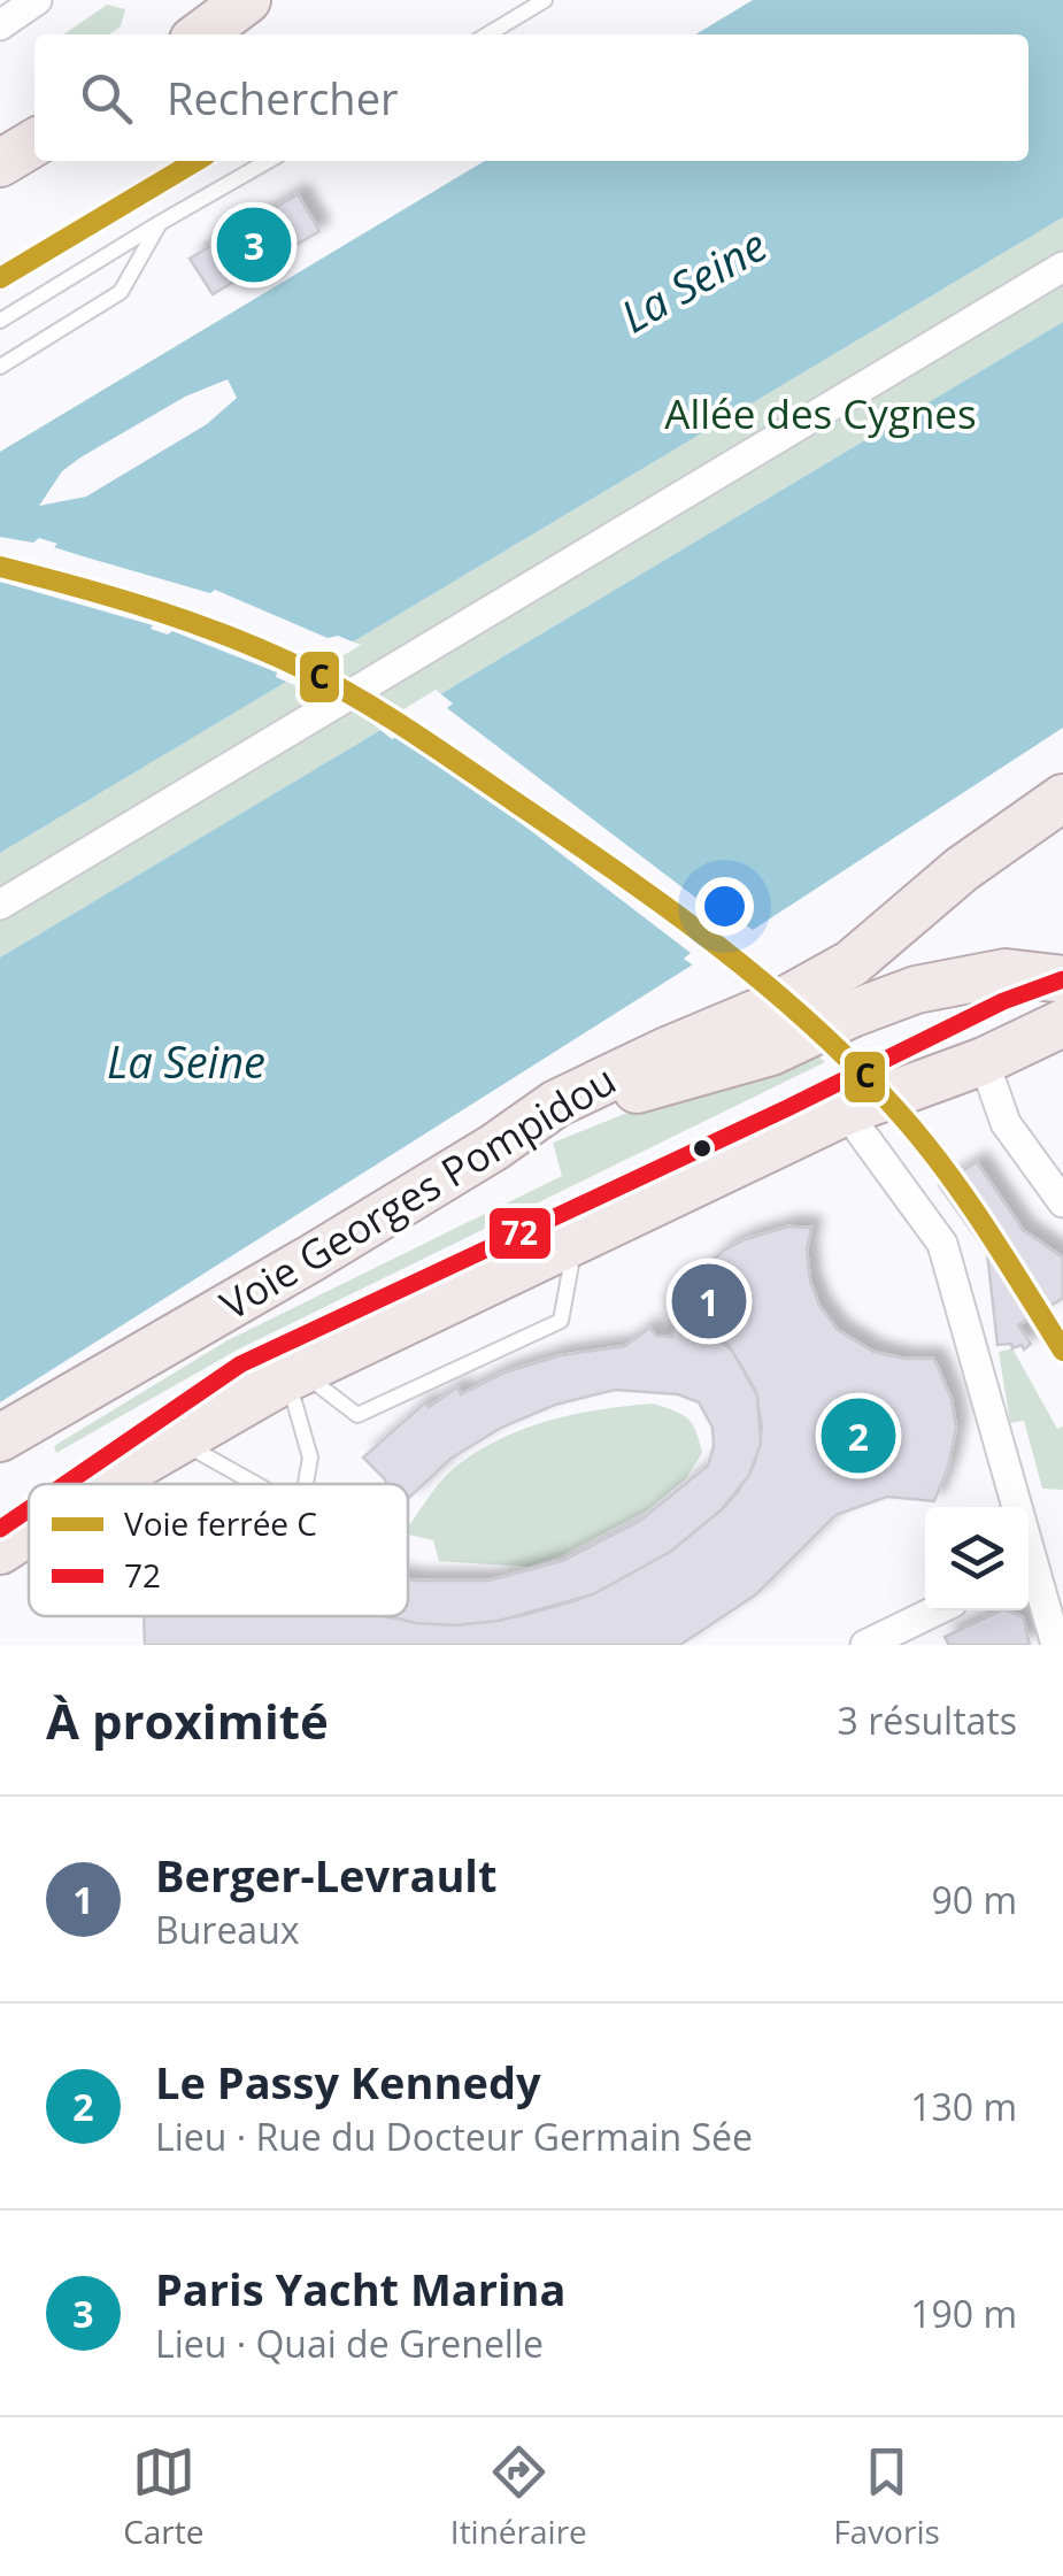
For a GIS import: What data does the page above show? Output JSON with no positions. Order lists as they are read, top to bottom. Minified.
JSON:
{"streets":{"main road":["Voie Georges Pompidou"]},"water":["La Seine"],"parks":["Allée des Cygnes"],"lines":["rail line C","transit line 72"],"legend":["Voie ferrée C","72"],"page":{"search":"Rechercher","pins":["3","1","2"],"heading":["À proximité","3 résultats"],"list":[{"mark":"1","name":"Berger-Levrault","note":"Bureaux","value":"90 m"},{"mark":"2","name":"Le Passy Kennedy","note":"Lieu · Rue du Docteur Germain Sée","value":"130 m"},{"mark":"3","name":"Paris Yacht Marina","note":"Lieu · Quai de Grenelle","value":"190 m"}],"nav":["Carte","Itinéraire","Favoris"]}}
